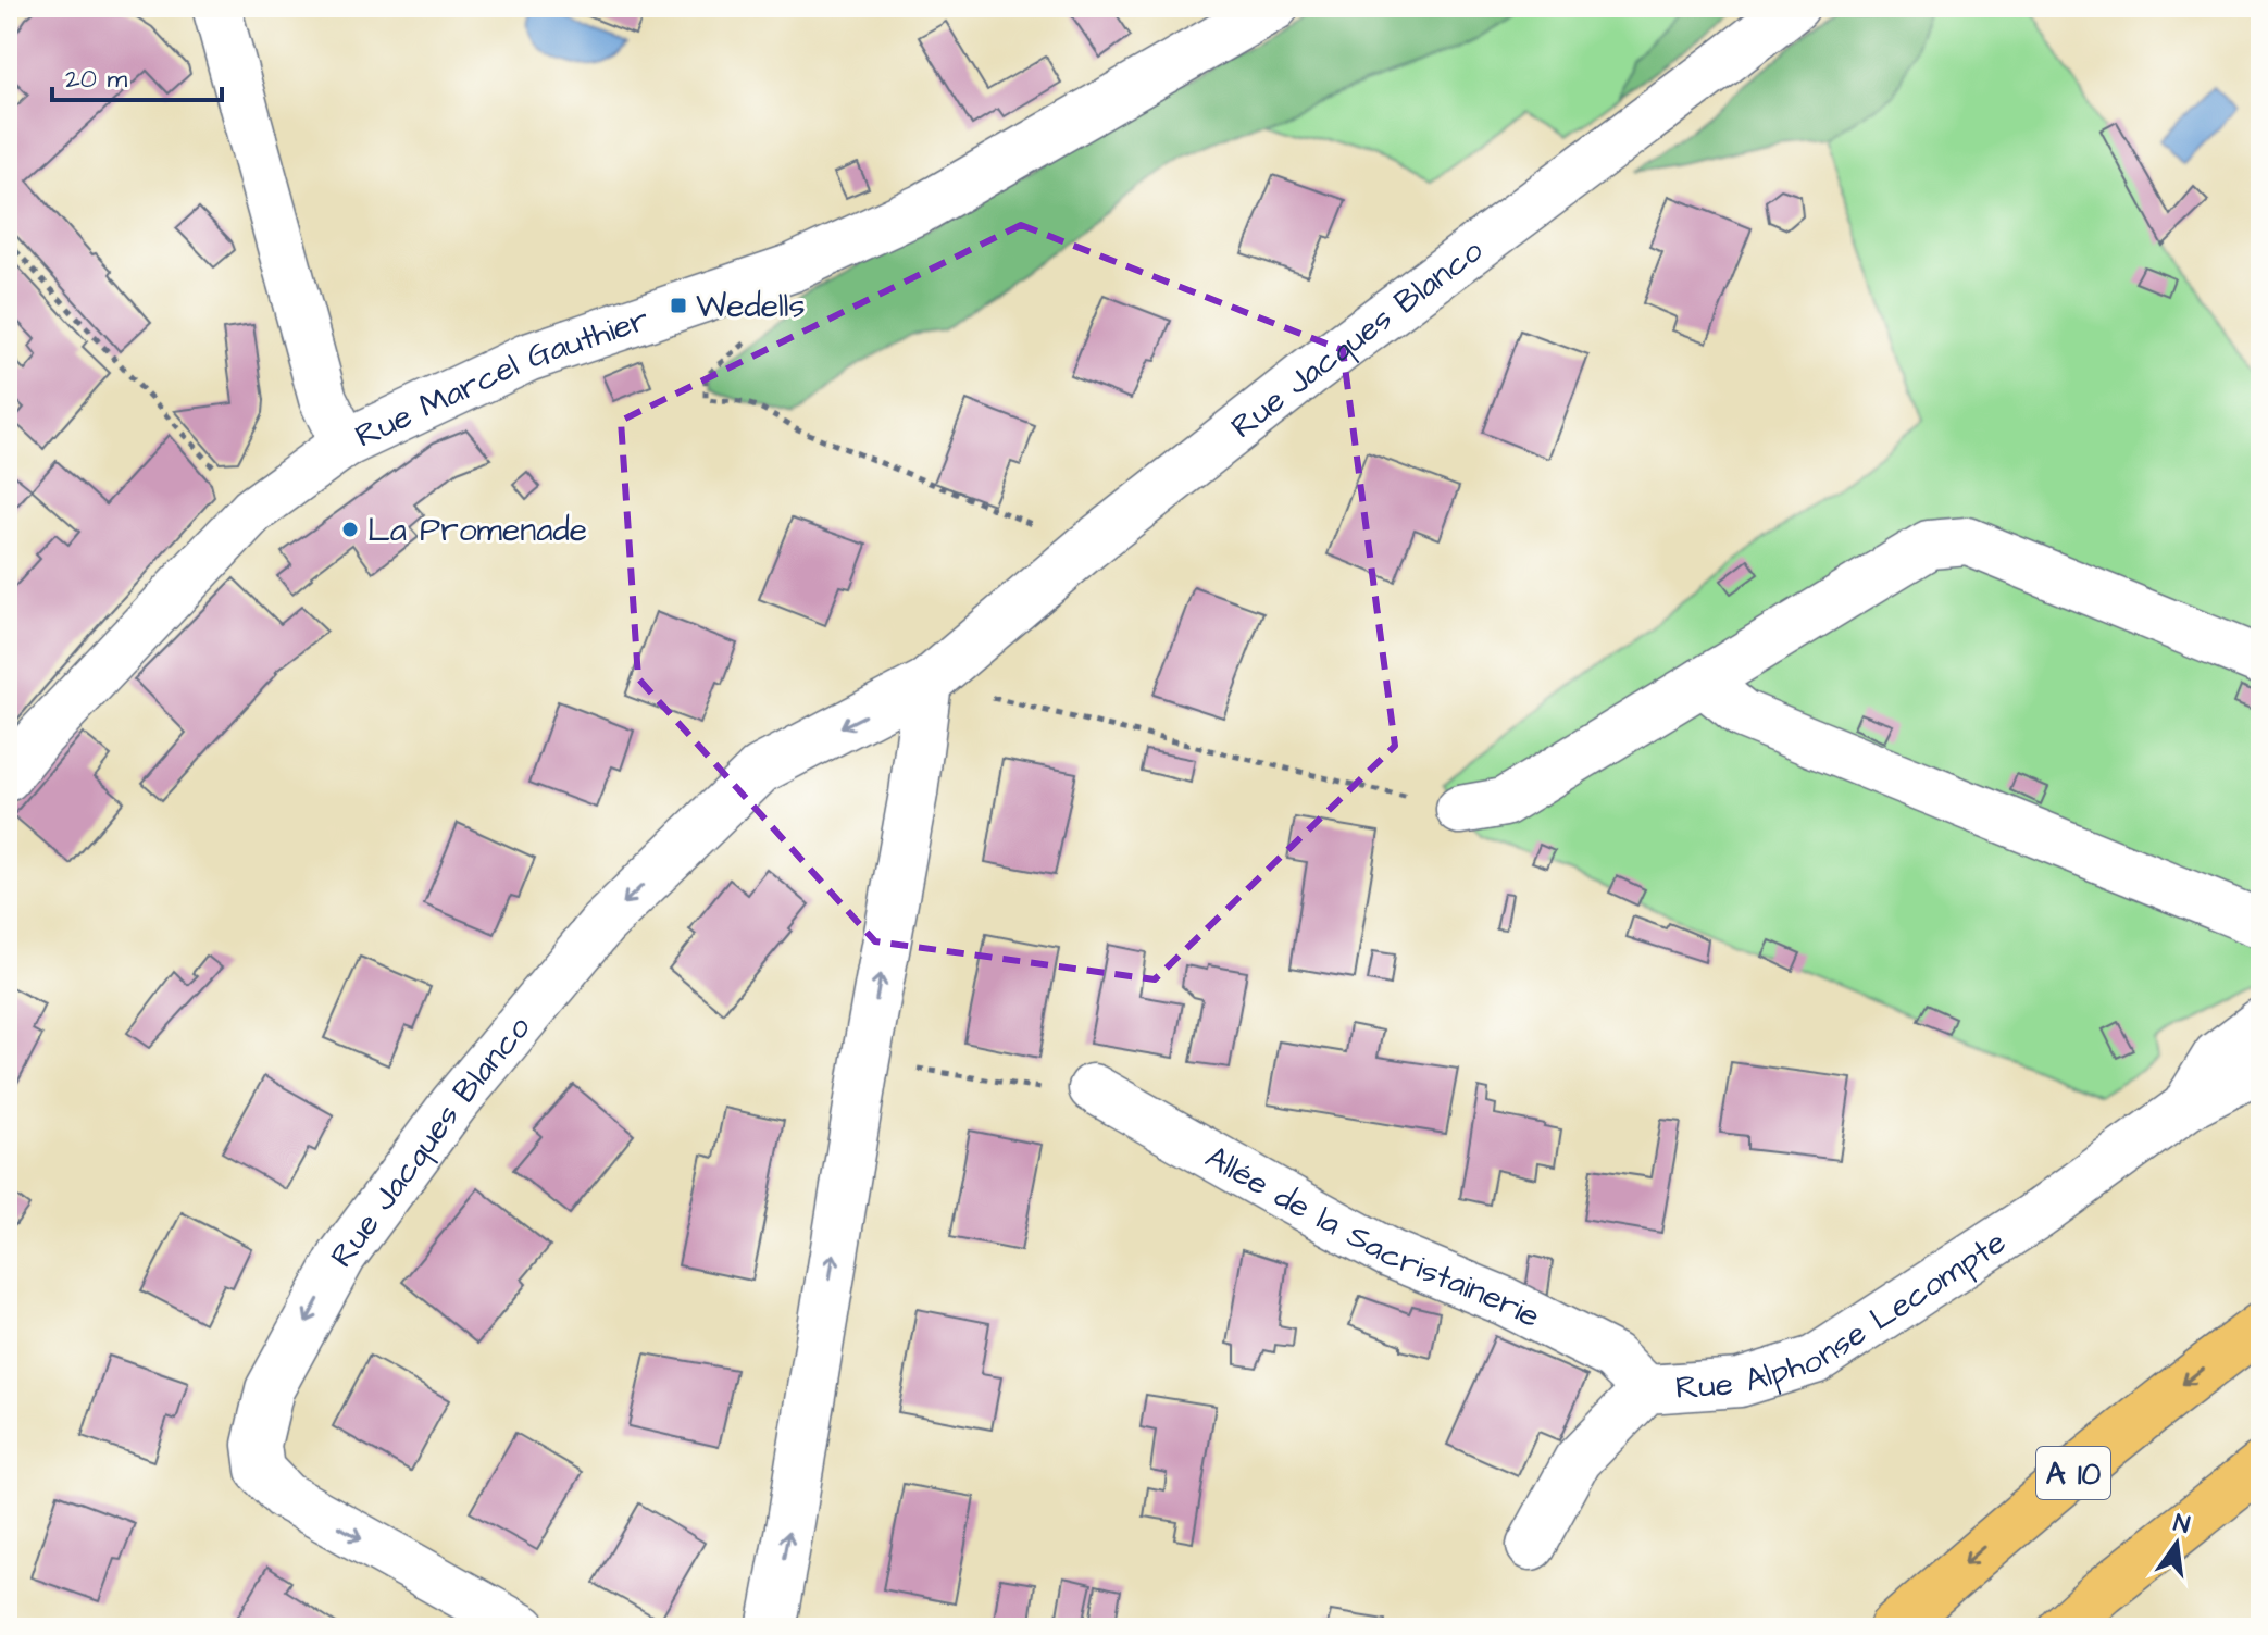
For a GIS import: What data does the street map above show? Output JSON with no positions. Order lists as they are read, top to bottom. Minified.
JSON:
{"streets":{"highway":["A 10"],"street":["Rue Jacques Blanco","Rue Marcel Gauthier","Allée de la Sacristainerie","Rue Alphonse Lecompte"]},"crossings":[["Allée de la Sacristainerie","Rue Alphonse Lecompte"]],"places":{"transit":["Wedells"],"other":["La Promenade"]},"scale_bar":"20 m","north":"top"}
